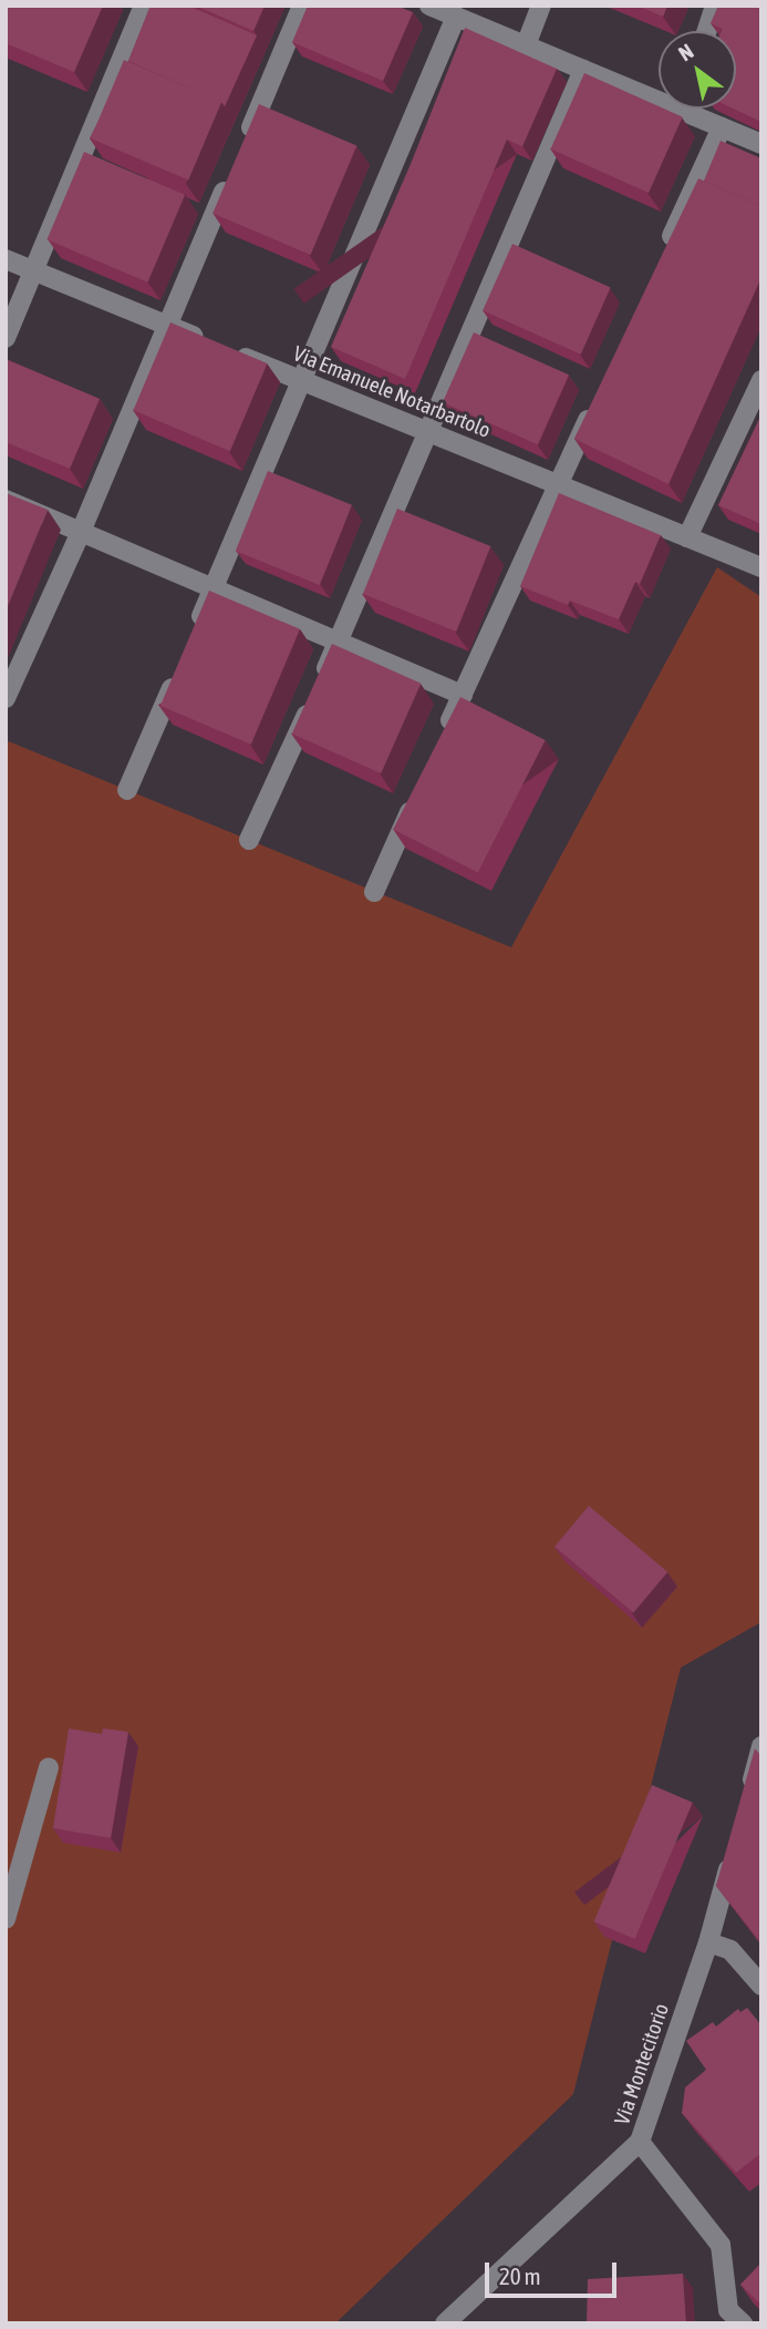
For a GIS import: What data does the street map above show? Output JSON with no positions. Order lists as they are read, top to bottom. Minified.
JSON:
{"streets":{"street":["Via Emanuele Notarbartolo","Via Montecitorio"]},"scale_bar":"20 m","north":"top left"}
